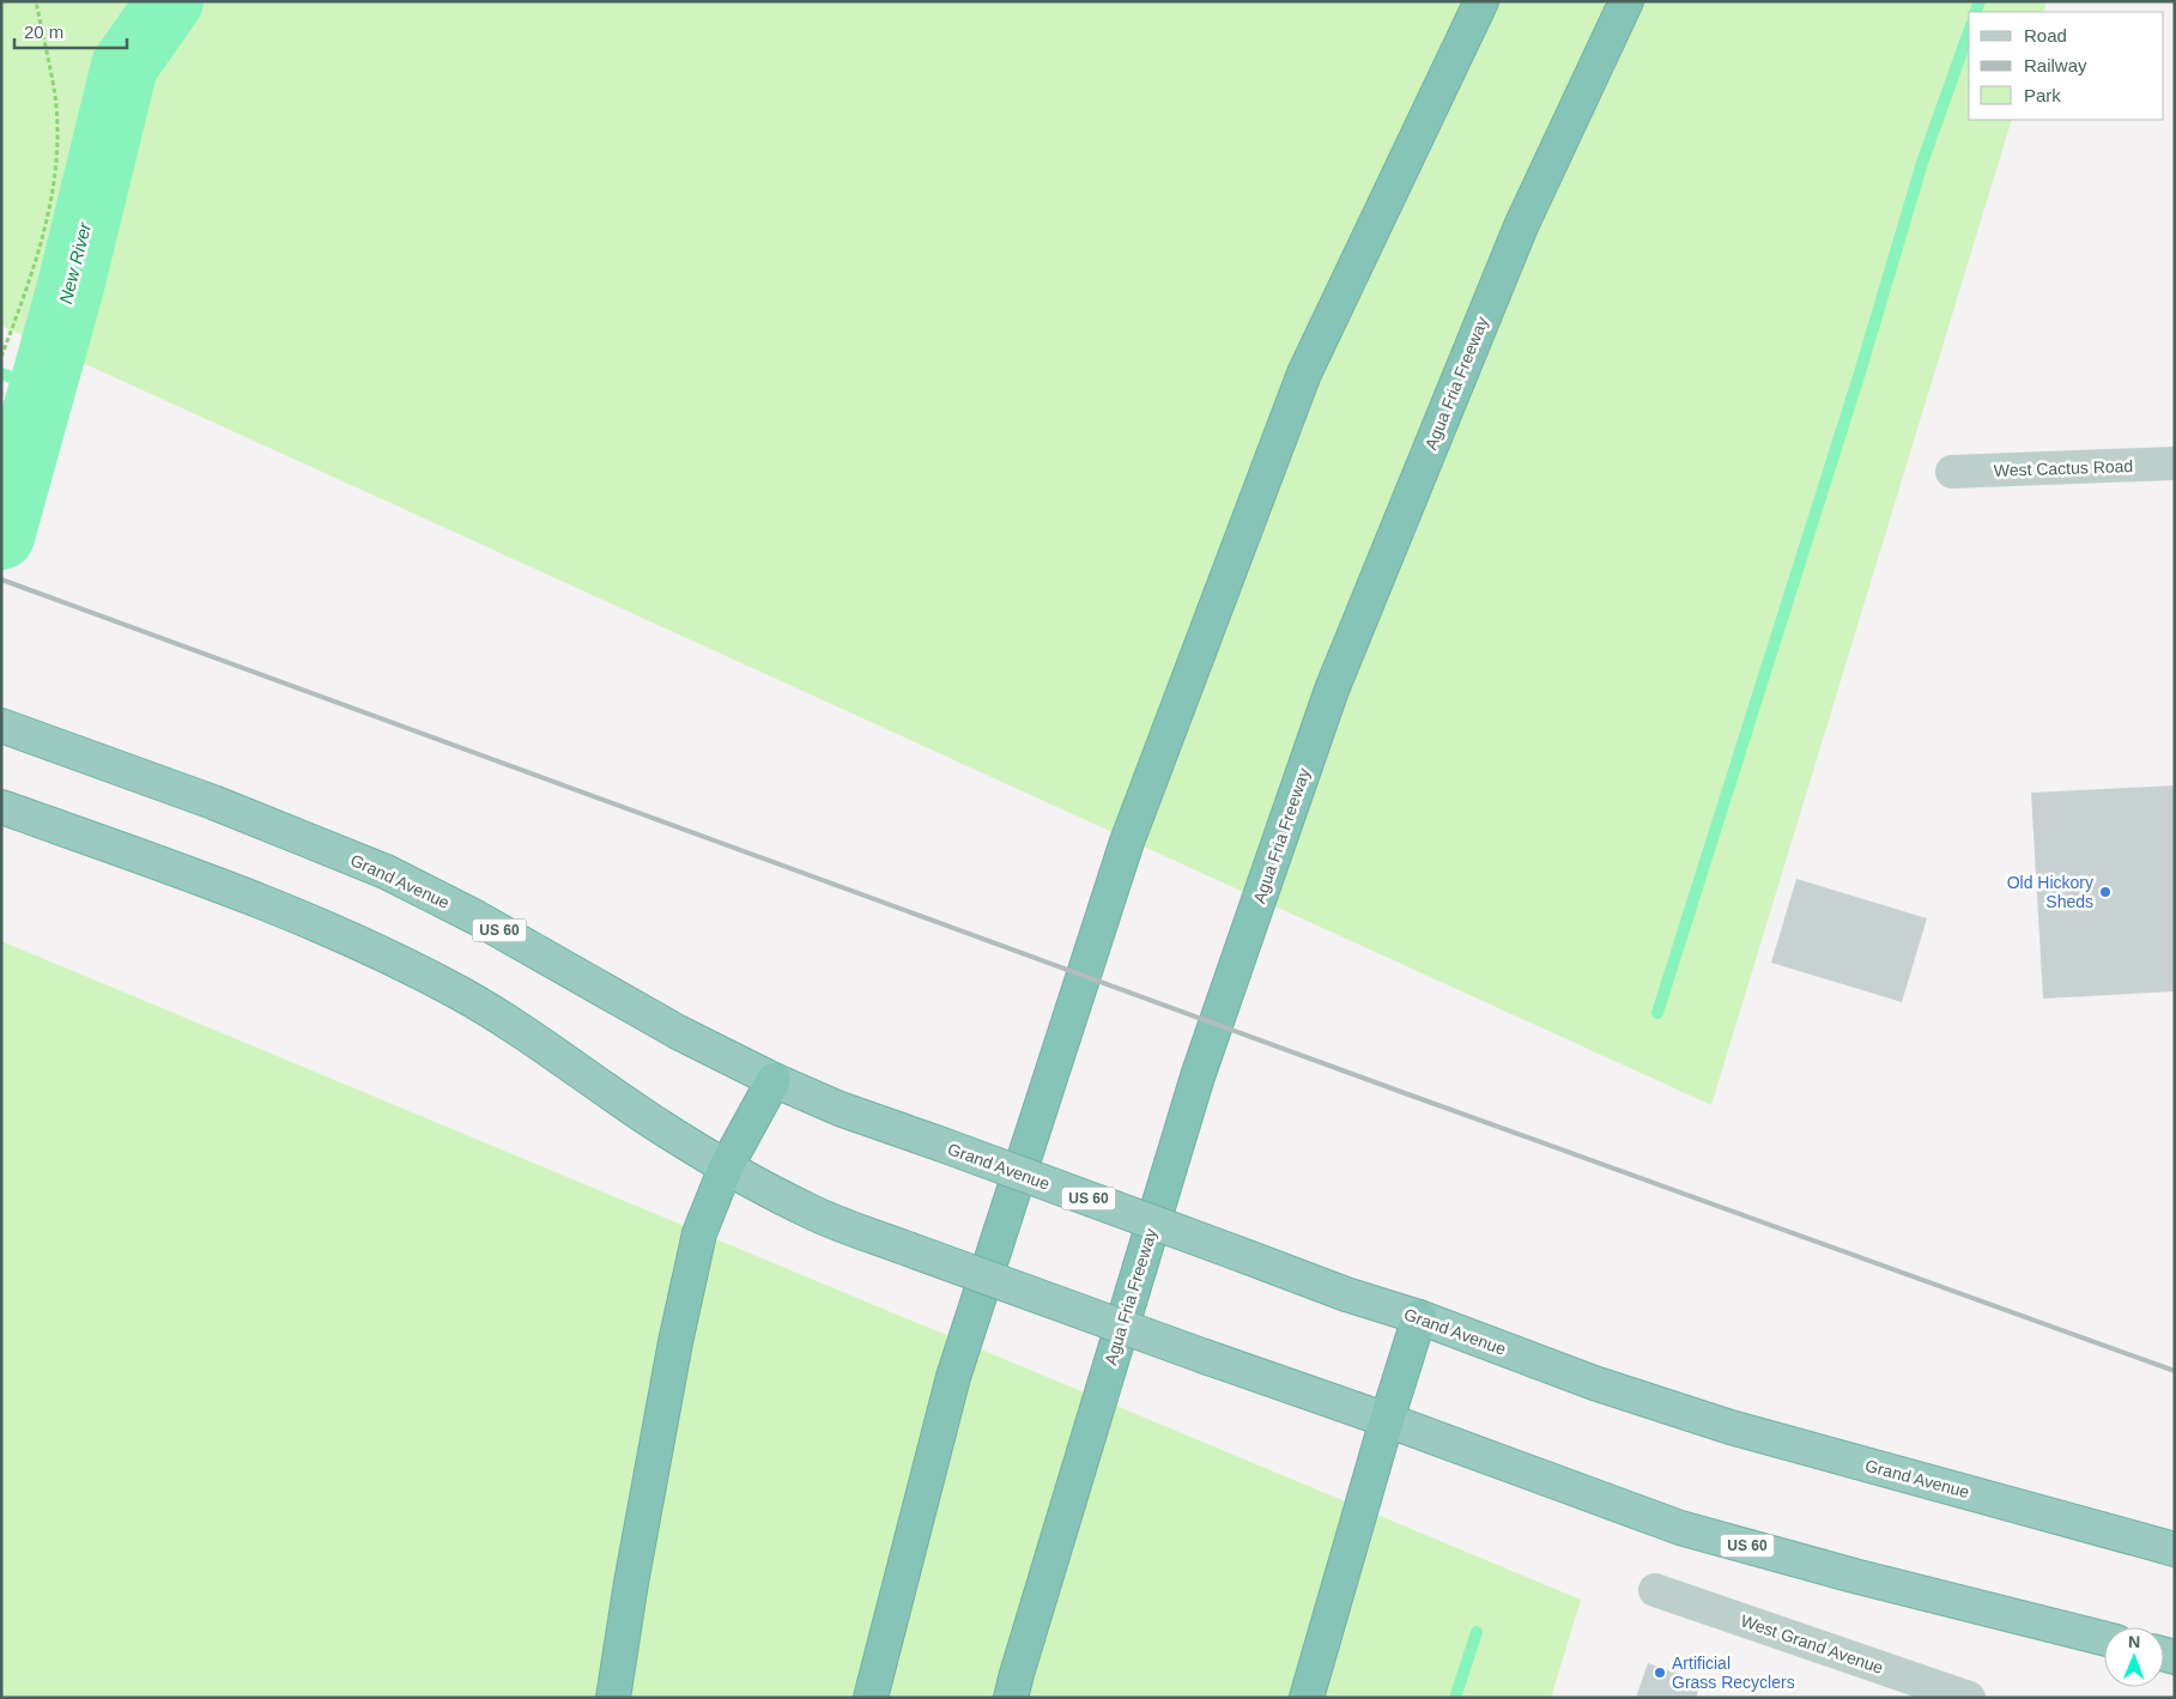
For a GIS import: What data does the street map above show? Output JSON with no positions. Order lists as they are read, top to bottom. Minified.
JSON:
{"streets":{"highway":["Agua Fria Freeway","Grand Avenue","US 60"],"street":["West Cactus Road","West Grand Avenue"]},"water":["New River"],"places":["Old Hickory Sheds","Artificial Grass Recyclers"],"legend":["Road","Railway","Park"],"scale_bar":"20 m","north":"top"}
